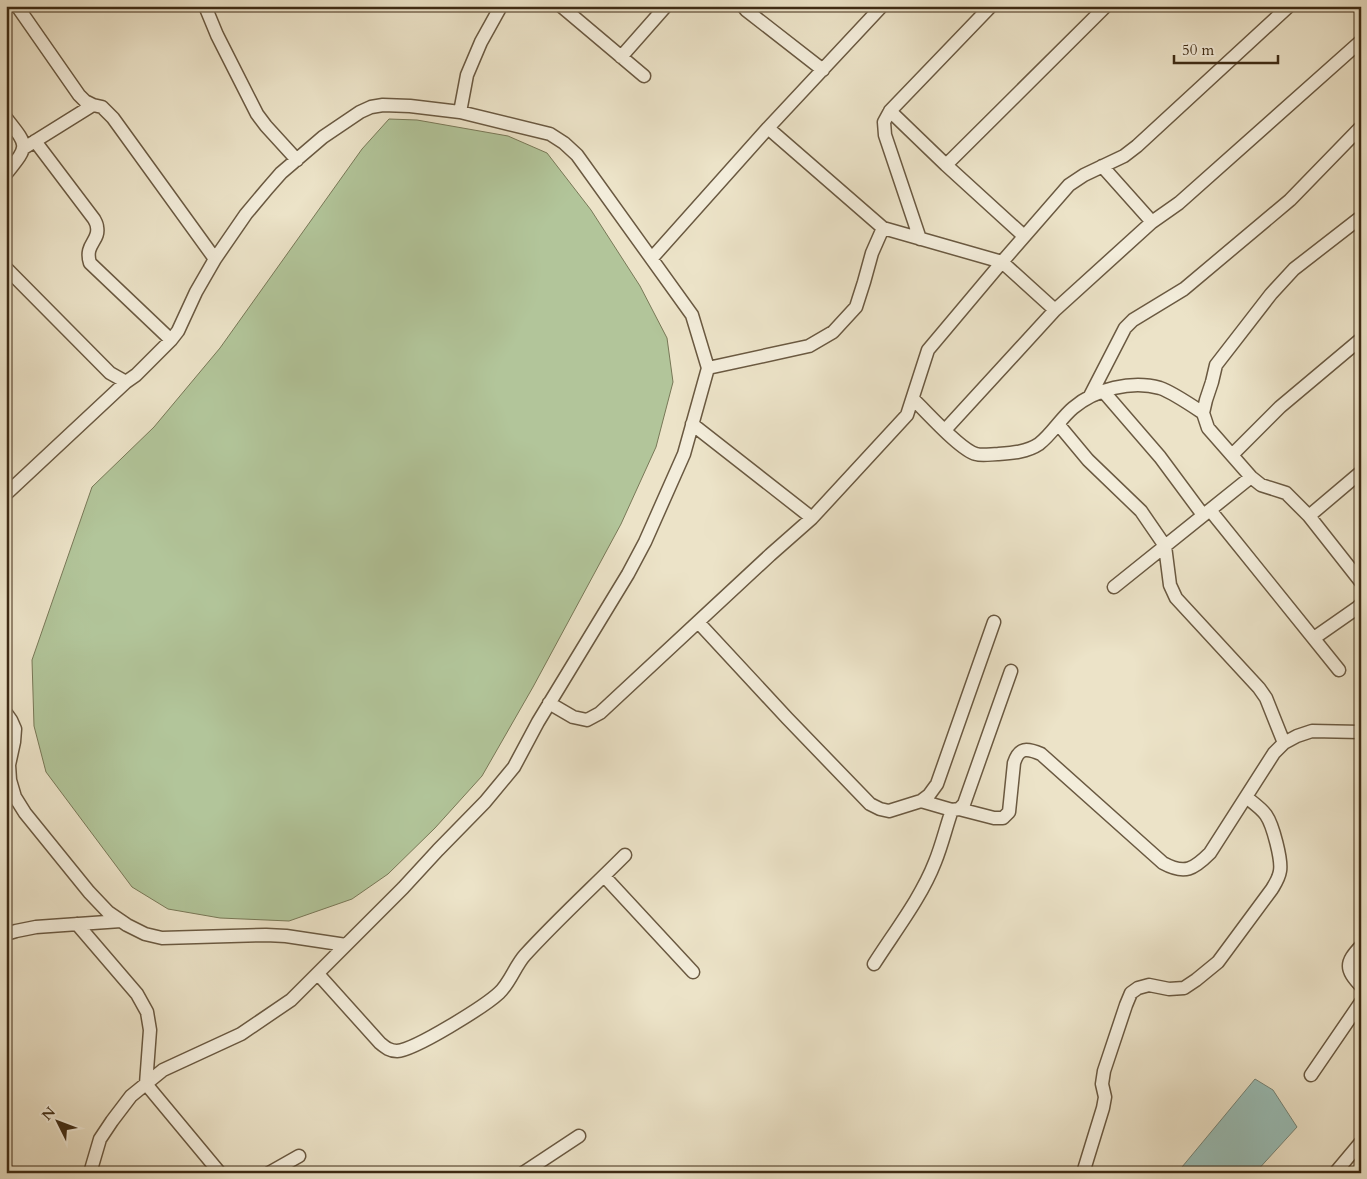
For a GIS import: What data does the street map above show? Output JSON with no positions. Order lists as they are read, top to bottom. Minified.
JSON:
{"scale_bar":"50 m","north":"top left"}
